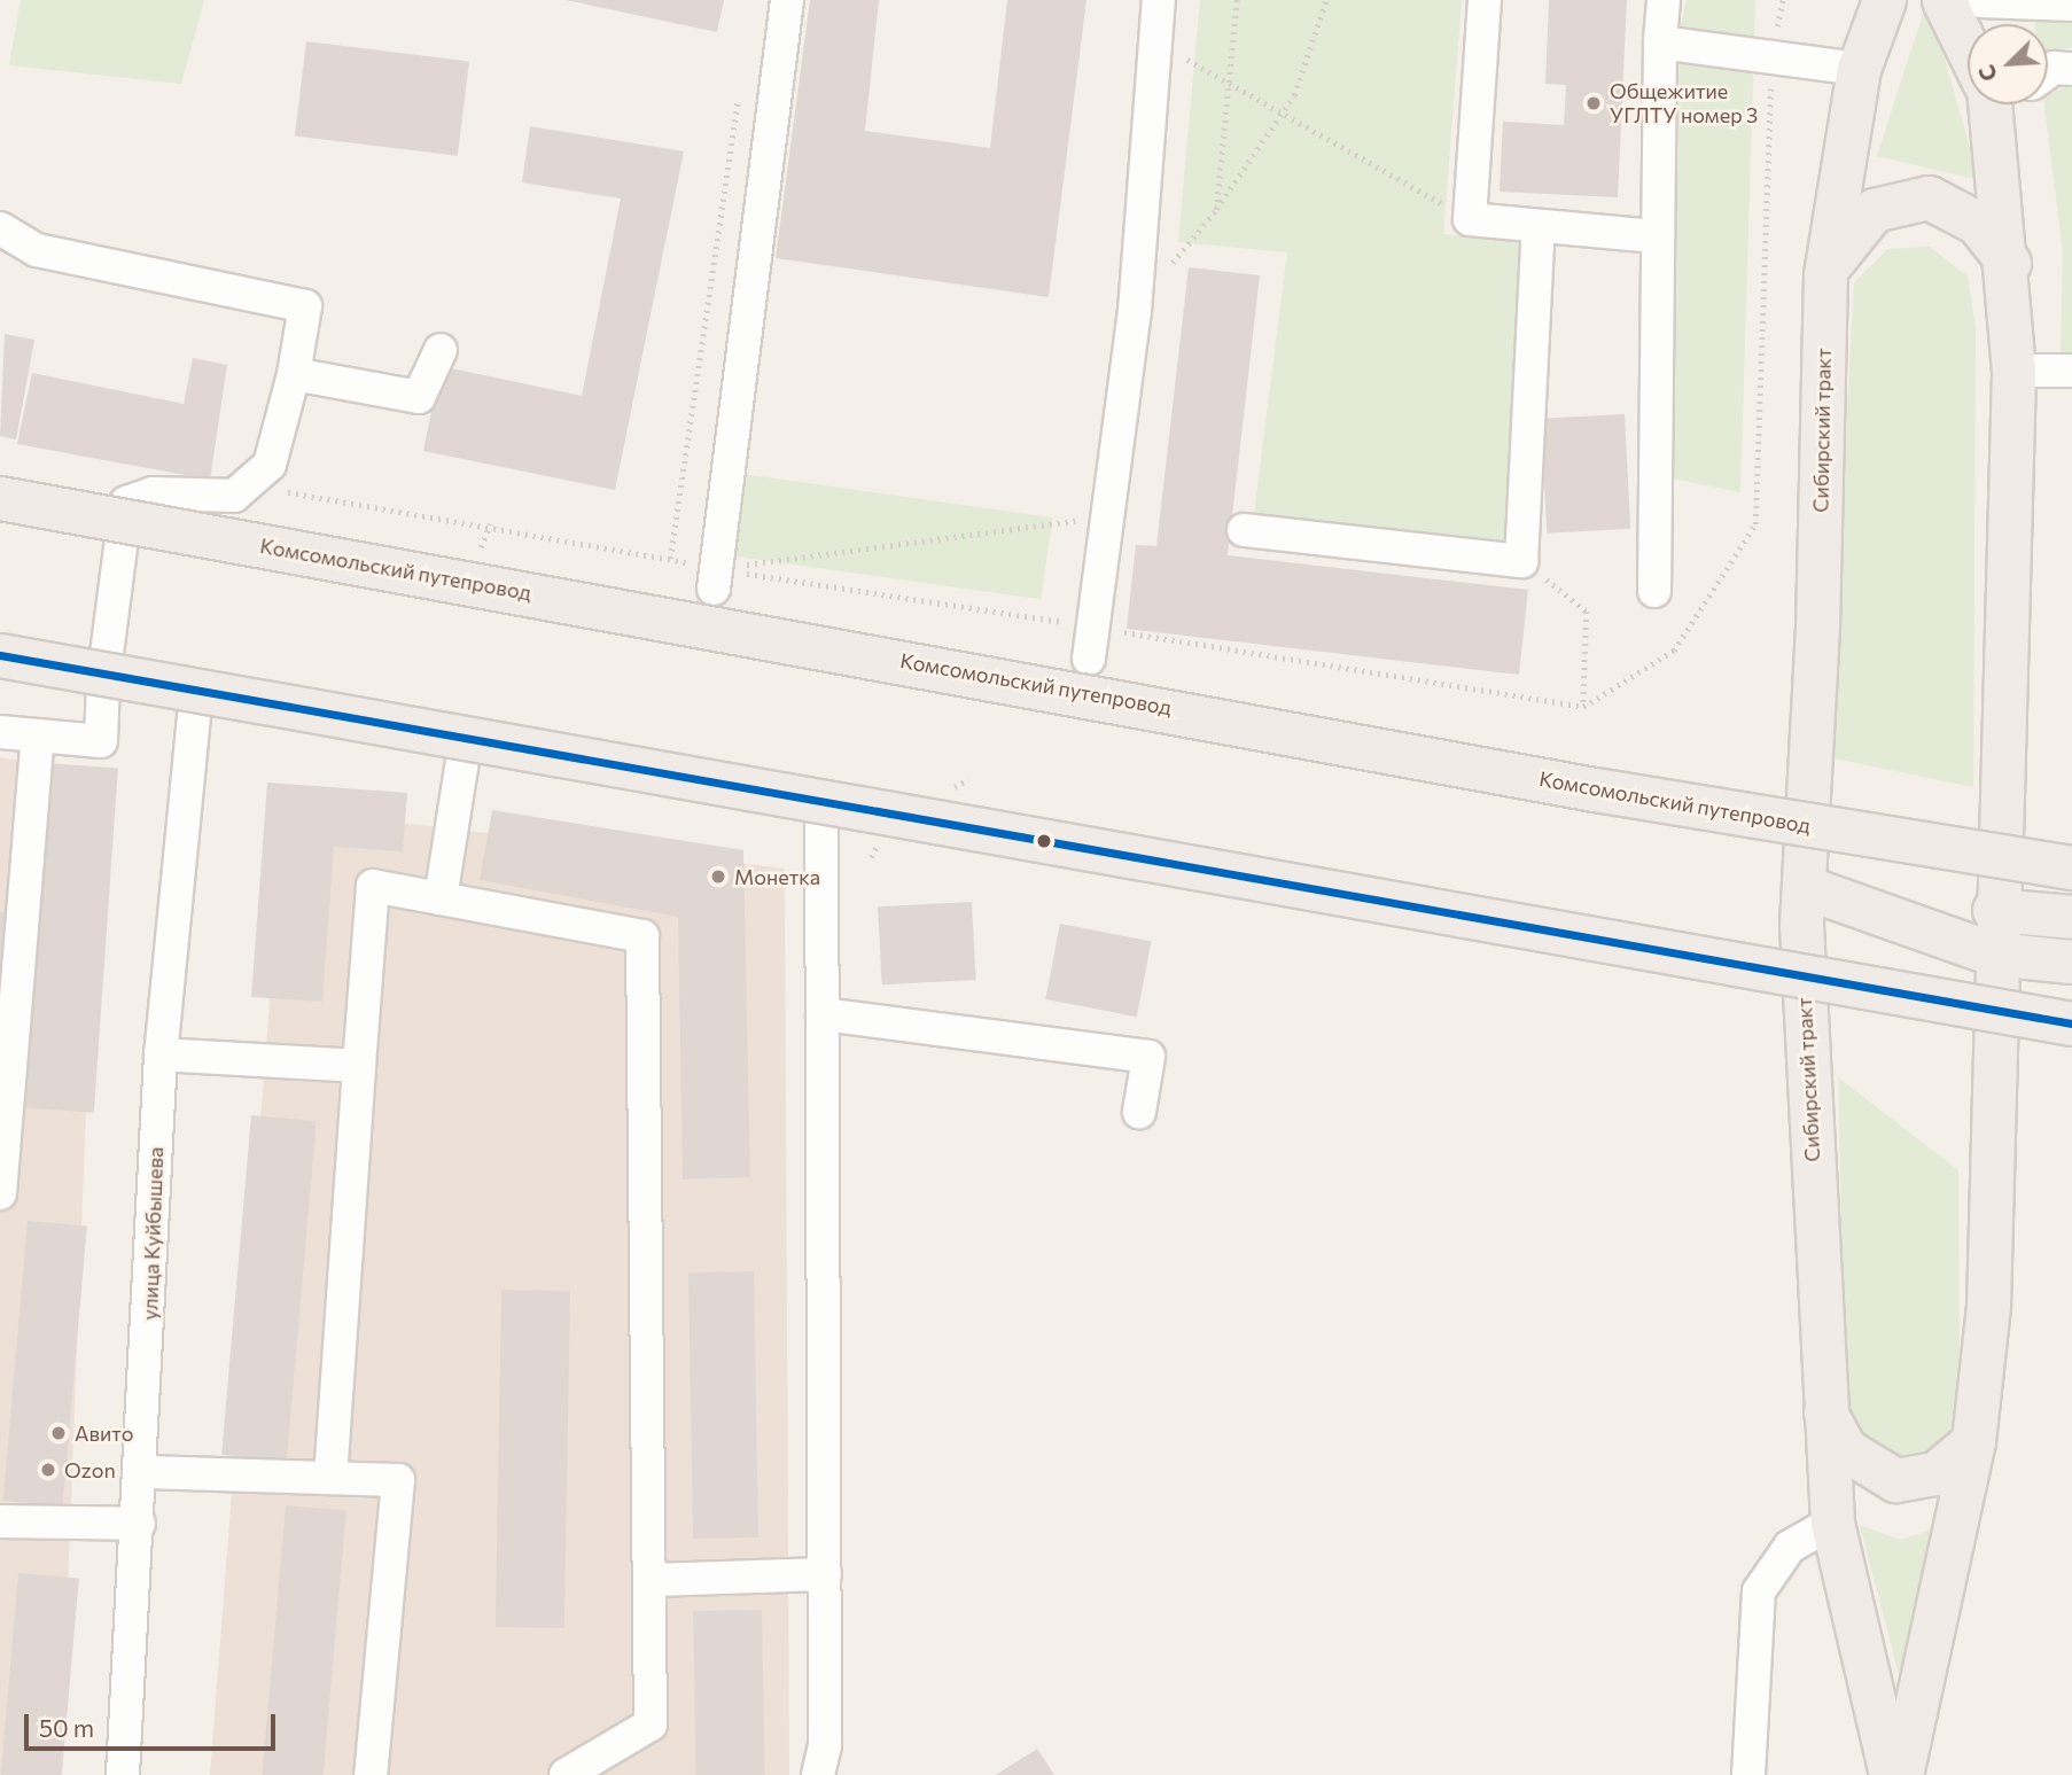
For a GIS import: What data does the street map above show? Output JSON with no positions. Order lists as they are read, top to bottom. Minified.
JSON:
{"streets":{"main road":["Сибирский тракт","Комсомольский путепровод"],"street":["улица Куйбышева"]},"places":["Общежитие УГЛТУ номер 3","Монетка","Авито","Ozon"],"scale_bar":"50 m","north":"bottom left"}
